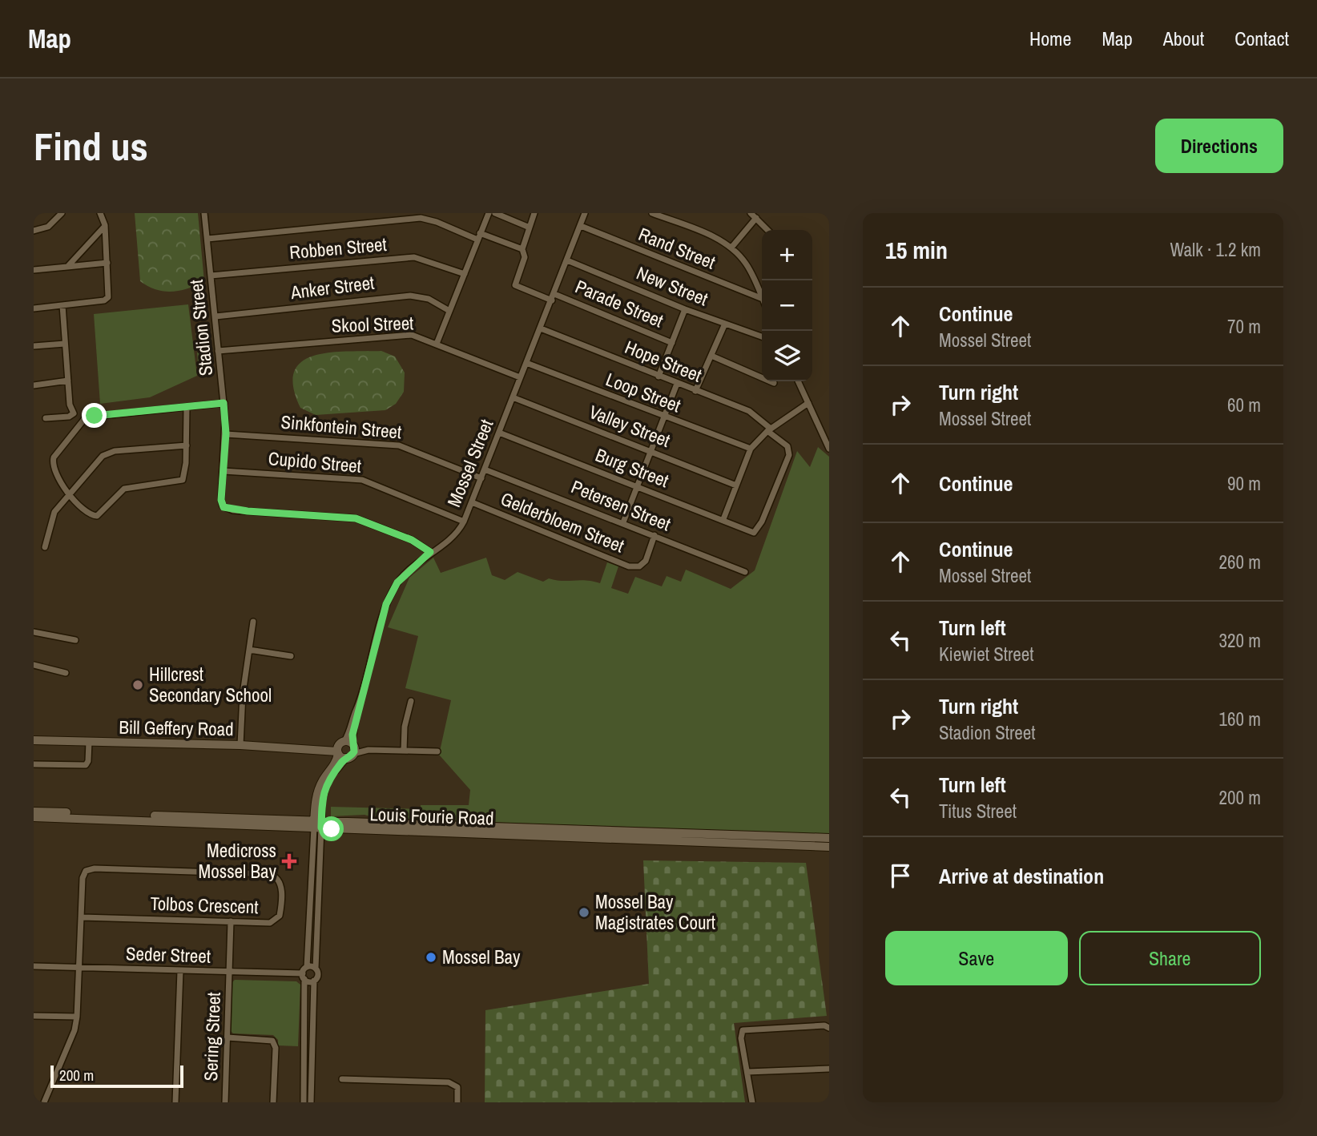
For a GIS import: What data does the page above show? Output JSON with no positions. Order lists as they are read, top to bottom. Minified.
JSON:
{"streets":{"main road":["Bill Geffery Road","Louis Fourie Road"],"street":["Robben Street","Rand Street","New Street","Anker Street","Parade Street","Skool Street","Stadion Street","Hope Street","Loop Street","Valley Street","Sinkfontein Street","Cupido Street","Mossel Street","Burg Street","Petersen Street","Gelderbloem Street","Tolbos Crescent","Seder Street","Sering Street"]},"crossings":[["Robben Street","Stadion Street"],["Rand Street","Mossel Street"],["New Street","Mossel Street"],["Anker Street","Stadion Street"],["Parade Street","Mossel Street"],["Skool Street","Stadion Street"],["Skool Street","Mossel Street"],["Stadion Street","Sinkfontein Street"],["Stadion Street","Cupido Street"],["Stadion Street","Mossel Street"],["Hope Street","Mossel Street"],["Hope Street","Burg Street"],["Loop Street","Mossel Street"],["Valley Street","Mossel Street"],["Sinkfontein Street","Mossel Street"],["Cupido Street","Mossel Street"],["Mossel Street","Burg Street"],["Mossel Street","Petersen Street"],["Mossel Street","Gelderbloem Street"],["Mossel Street","Bill Geffery Road"],["Petersen Street","Gelderbloem Street"],["Tolbos Crescent","Seder Street"],["Tolbos Crescent","Sering Street"],["Seder Street","Sering Street"]],"places":{"other":["Hillcrest Secondary School","Mossel Bay Magistrates Court","Mossel Bay"],"health":["Medicross Mossel Bay"]},"scale_bar":"200 m","page":{"header":"Map","nav":["Home","Map","About","Contact"],"buttons":["Directions",["Save","Share"]],"title":"Find us","heading":["15 min","Walk · 1.2 km"],"map_buttons":["+","−"],"list":[["Continue","Mossel Street","70 m"],["Turn right","Mossel Street","60 m"],["Continue","90 m"],["Continue","Mossel Street","260 m"],["Turn left","Kiewiet Street","320 m"],["Turn right","Stadion Street","160 m"],["Turn left","Titus Street","200 m"],"Arrive at destination"],"scale":"200 m"}}
